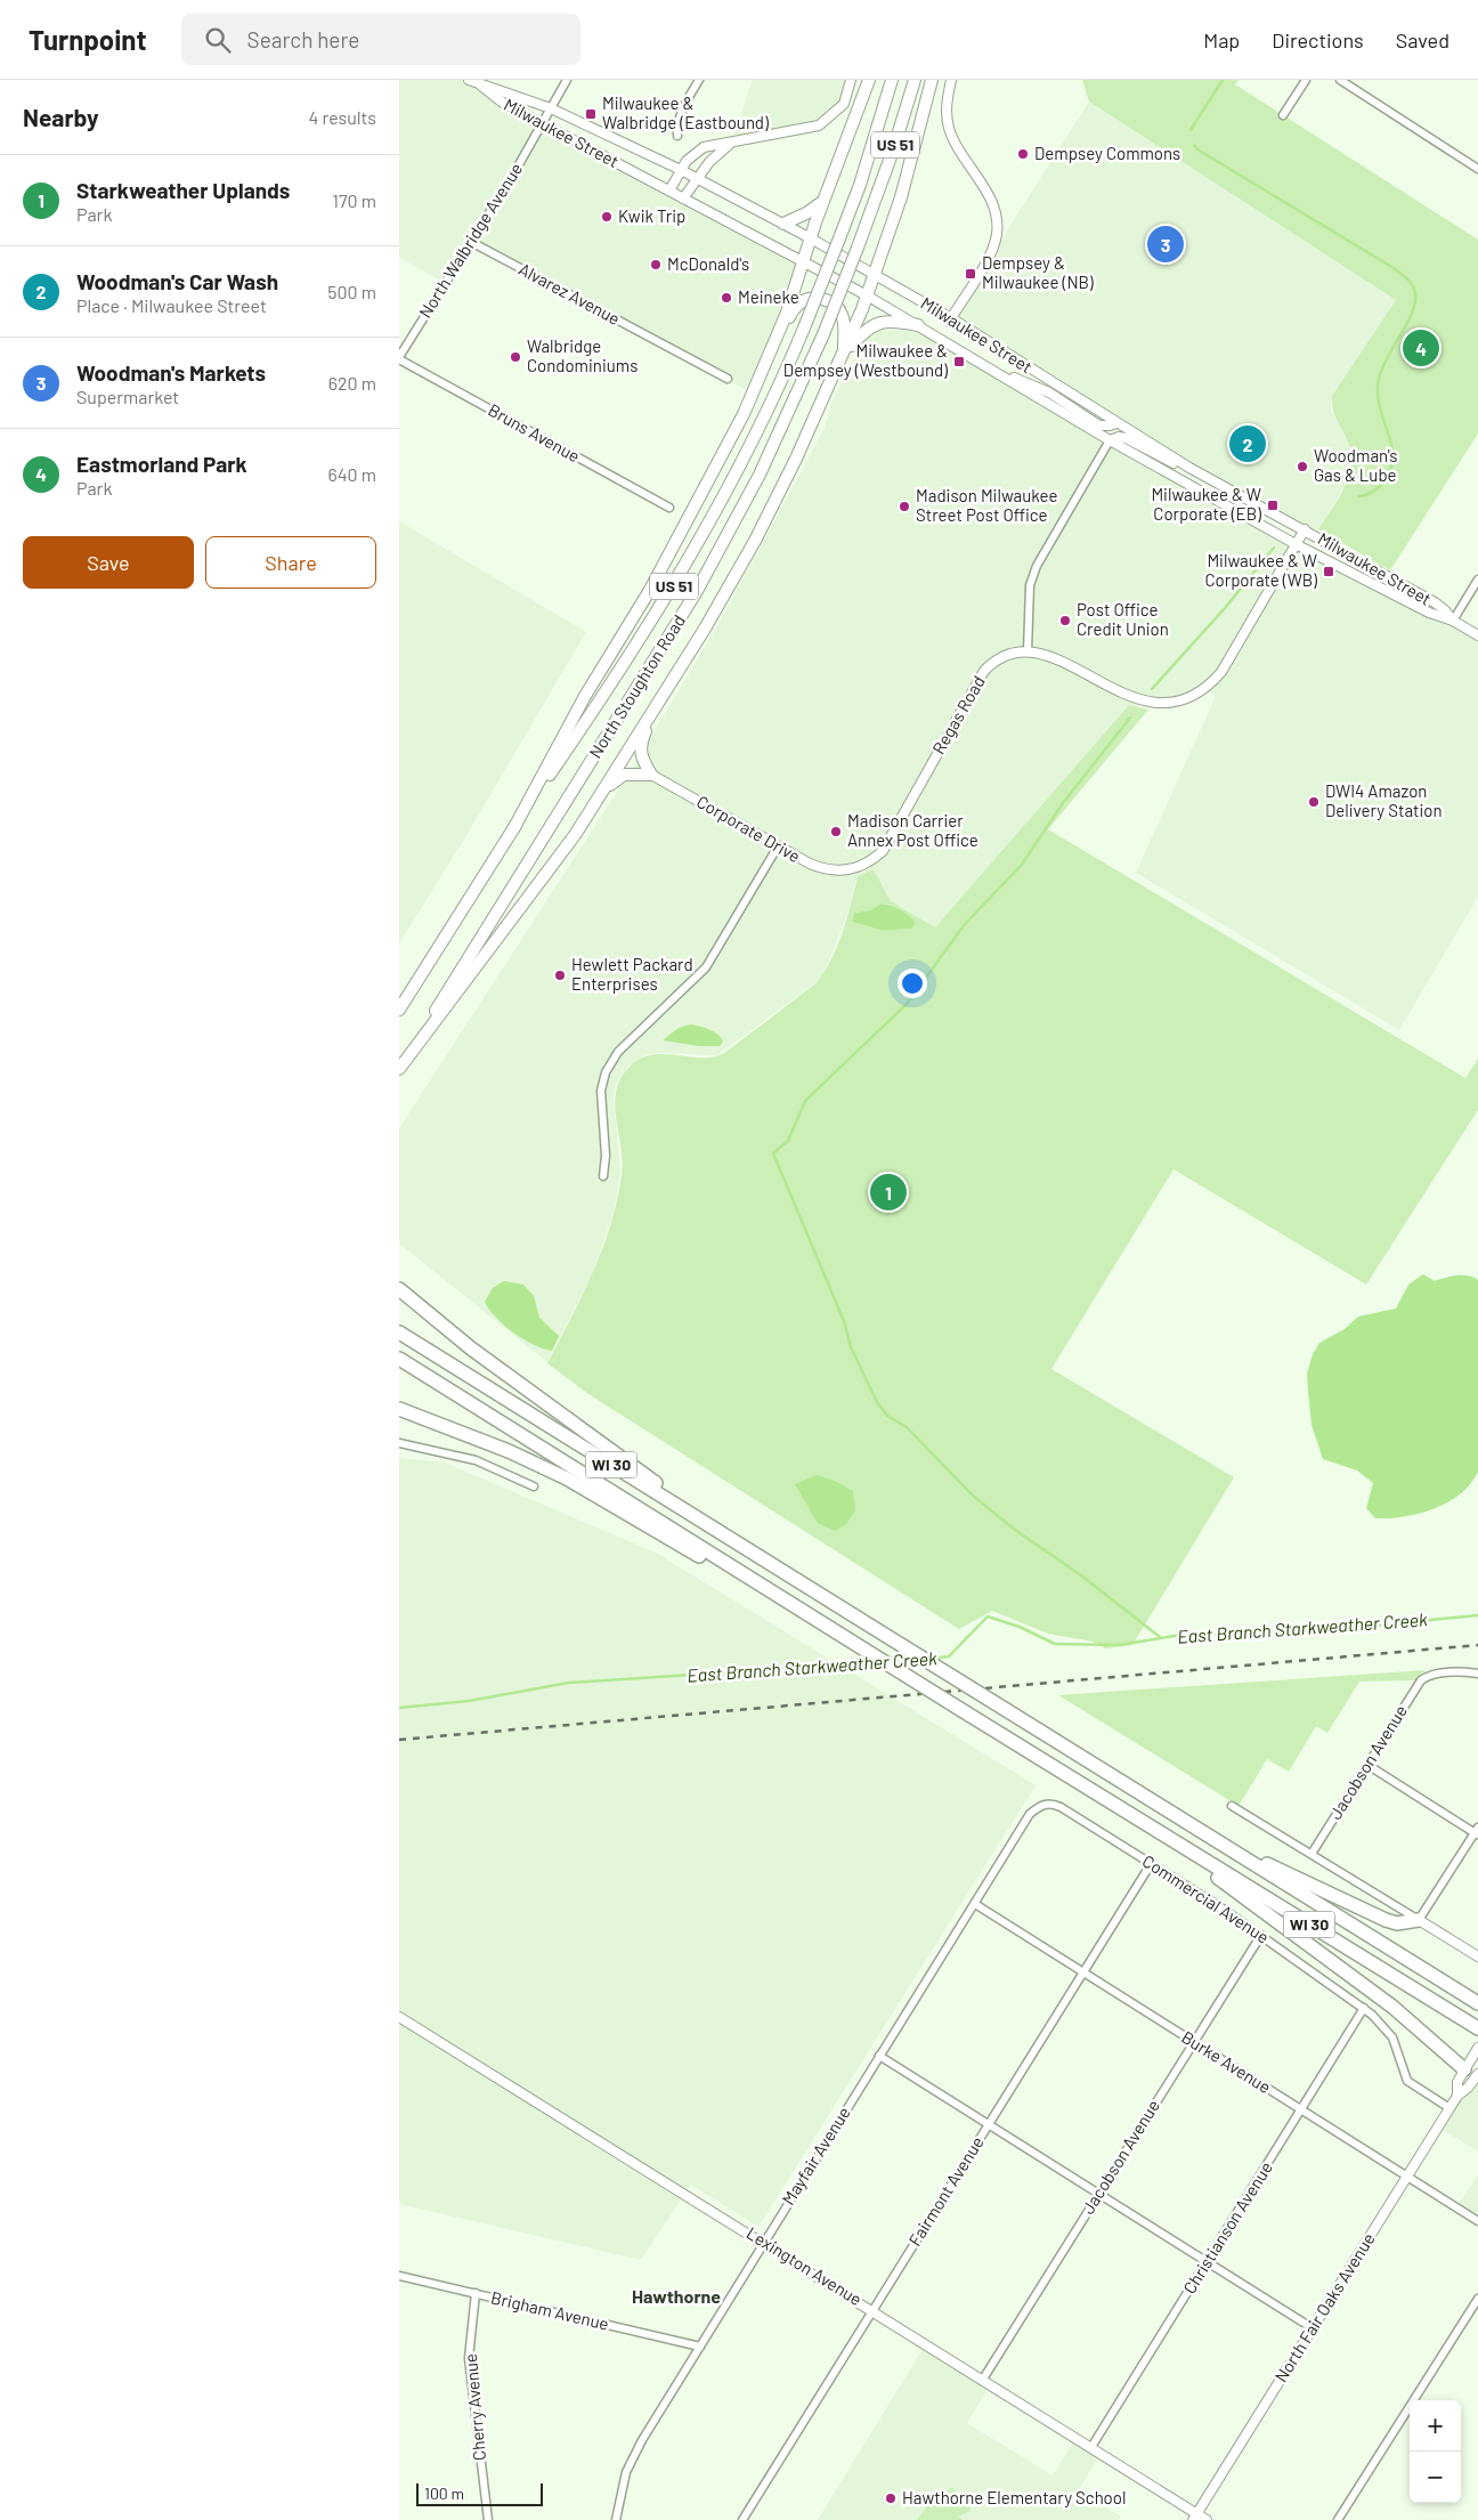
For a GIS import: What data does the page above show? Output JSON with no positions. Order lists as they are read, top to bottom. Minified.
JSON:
{"streets":{"highway":["WI 30"],"main road":["US 51","North Stoughton Road"],"street":["Milwaukee Street","North Walbridge Avenue","Alvarez Avenue","Bruns Avenue","Regas Road","Corporate Drive","Jacobson Avenue","Commercial Avenue","Burke Avenue","Mayfair Avenue","Fairmont Avenue","Christianson Avenue","Lexington Avenue","North Fair Oaks Avenue","Brigham Avenue","Cherry Avenue"]},"crossings":[["Milwaukee Street","North Walbridge Avenue"],["North Walbridge Avenue","Alvarez Avenue"],["North Walbridge Avenue","Bruns Avenue"],["Regas Road","Corporate Drive"],["Jacobson Avenue","Commercial Avenue"],["Jacobson Avenue","Burke Avenue"],["Jacobson Avenue","Lexington Avenue"],["Commercial Avenue","Mayfair Avenue"],["Commercial Avenue","Fairmont Avenue"],["Commercial Avenue","Christianson Avenue"],["Commercial Avenue","North Fair Oaks Avenue"],["Burke Avenue","Mayfair Avenue"],["Burke Avenue","Fairmont Avenue"],["Burke Avenue","Christianson Avenue"],["Burke Avenue","North Fair Oaks Avenue"],["Mayfair Avenue","Lexington Avenue"],["Mayfair Avenue","Brigham Avenue"],["Fairmont Avenue","Lexington Avenue"],["Christianson Avenue","Lexington Avenue"],["Lexington Avenue","North Fair Oaks Avenue"],["Brigham Avenue","Cherry Avenue"]],"districts":["Hawthorne"],"water":["East Branch Starkweather Creek"],"places":{"transit":["Milwaukee & Walbridge (Eastbound)","Dempsey & Milwaukee (NB)","Milwaukee & Dempsey (Westbound)","Milwaukee & W Corporate (EB)","Milwaukee & W Corporate (WB)"],"other":["Dempsey Commons","Kwik Trip","McDonald's","Meineke","Walbridge Condominiums","Woodman's Gas & Lube","Madison Milwaukee Street Post Office","Post Office Credit Union","DWI4 Amazon Delivery Station","Madison Carrier Annex Post Office","Hewlett Packard Enterprises","Hawthorne Elementary School"]},"scale_bar":"100 m","page":{"header":"Turnpoint","search":"Search here","nav":["Map","Directions","Saved"],"heading":["Nearby","4 results"],"list":[{"mark":"1","name":"Starkweather Uplands","note":"Park","value":"170 m"},{"mark":"2","name":"Woodman's Car Wash","note":"Place · Milwaukee Street","value":"500 m"},{"mark":"3","name":"Woodman's Markets","note":"Supermarket","value":"620 m"},{"mark":"4","name":"Eastmorland Park","note":"Park","value":"640 m"}],"pins":["3","4","2","1"],"buttons":["Save","Share"],"map_buttons":["+","−"],"scale":"100 m"}}
